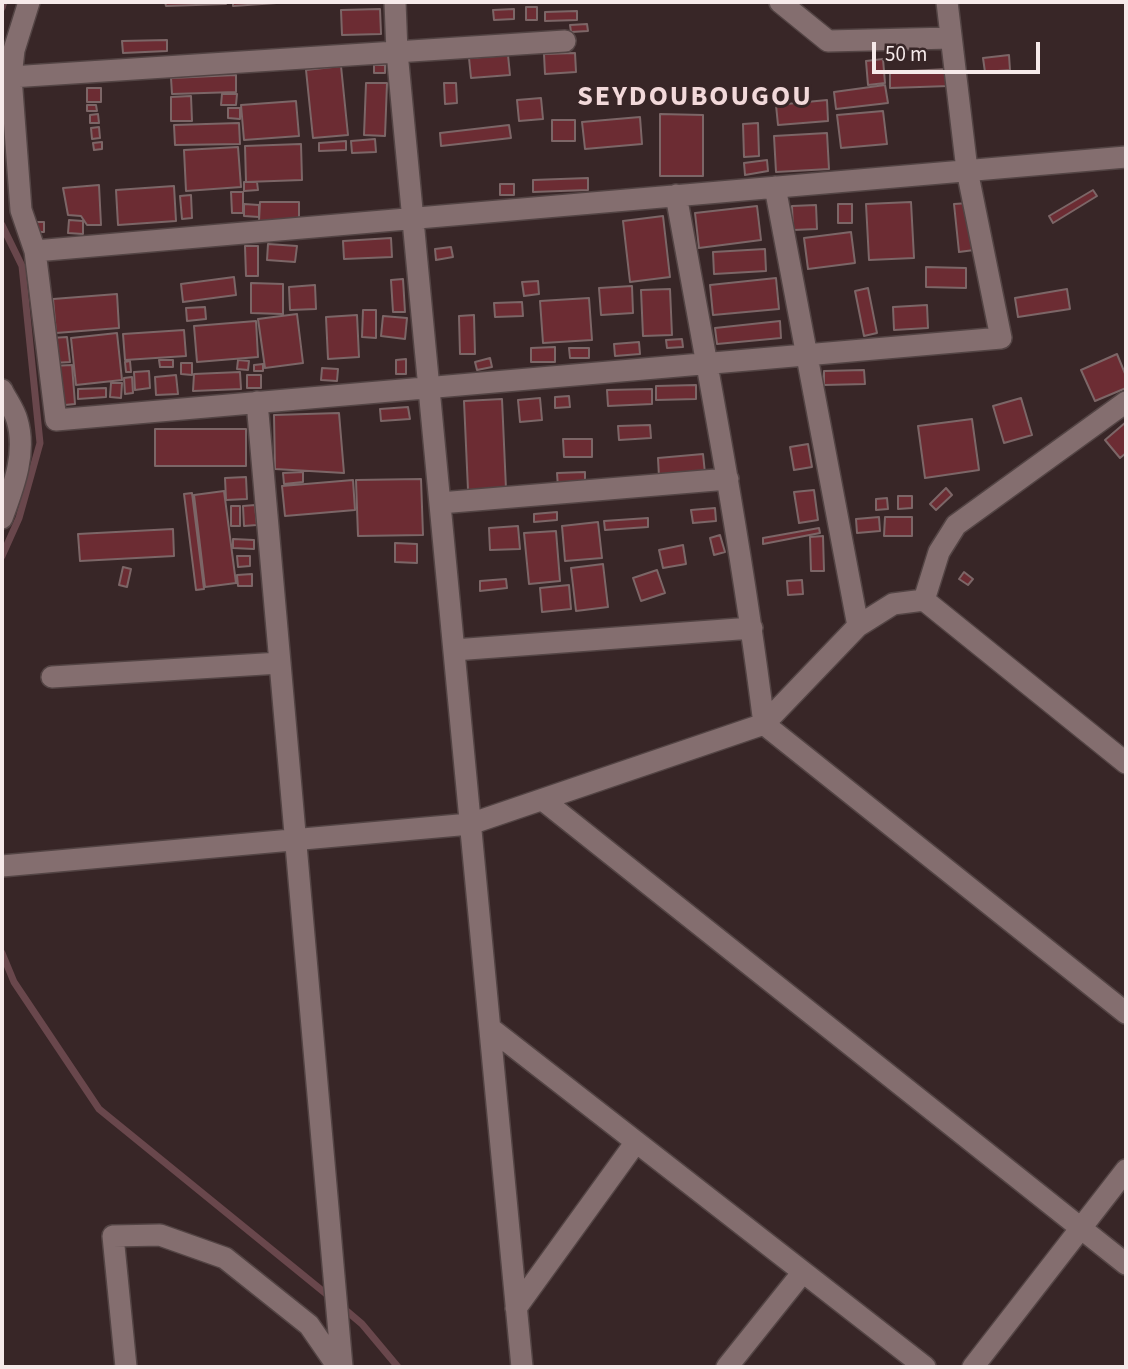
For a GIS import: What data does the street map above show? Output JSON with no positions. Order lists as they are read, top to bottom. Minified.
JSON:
{"districts":["SEYDOUBOUGOU"],"scale_bar":"50 m"}
